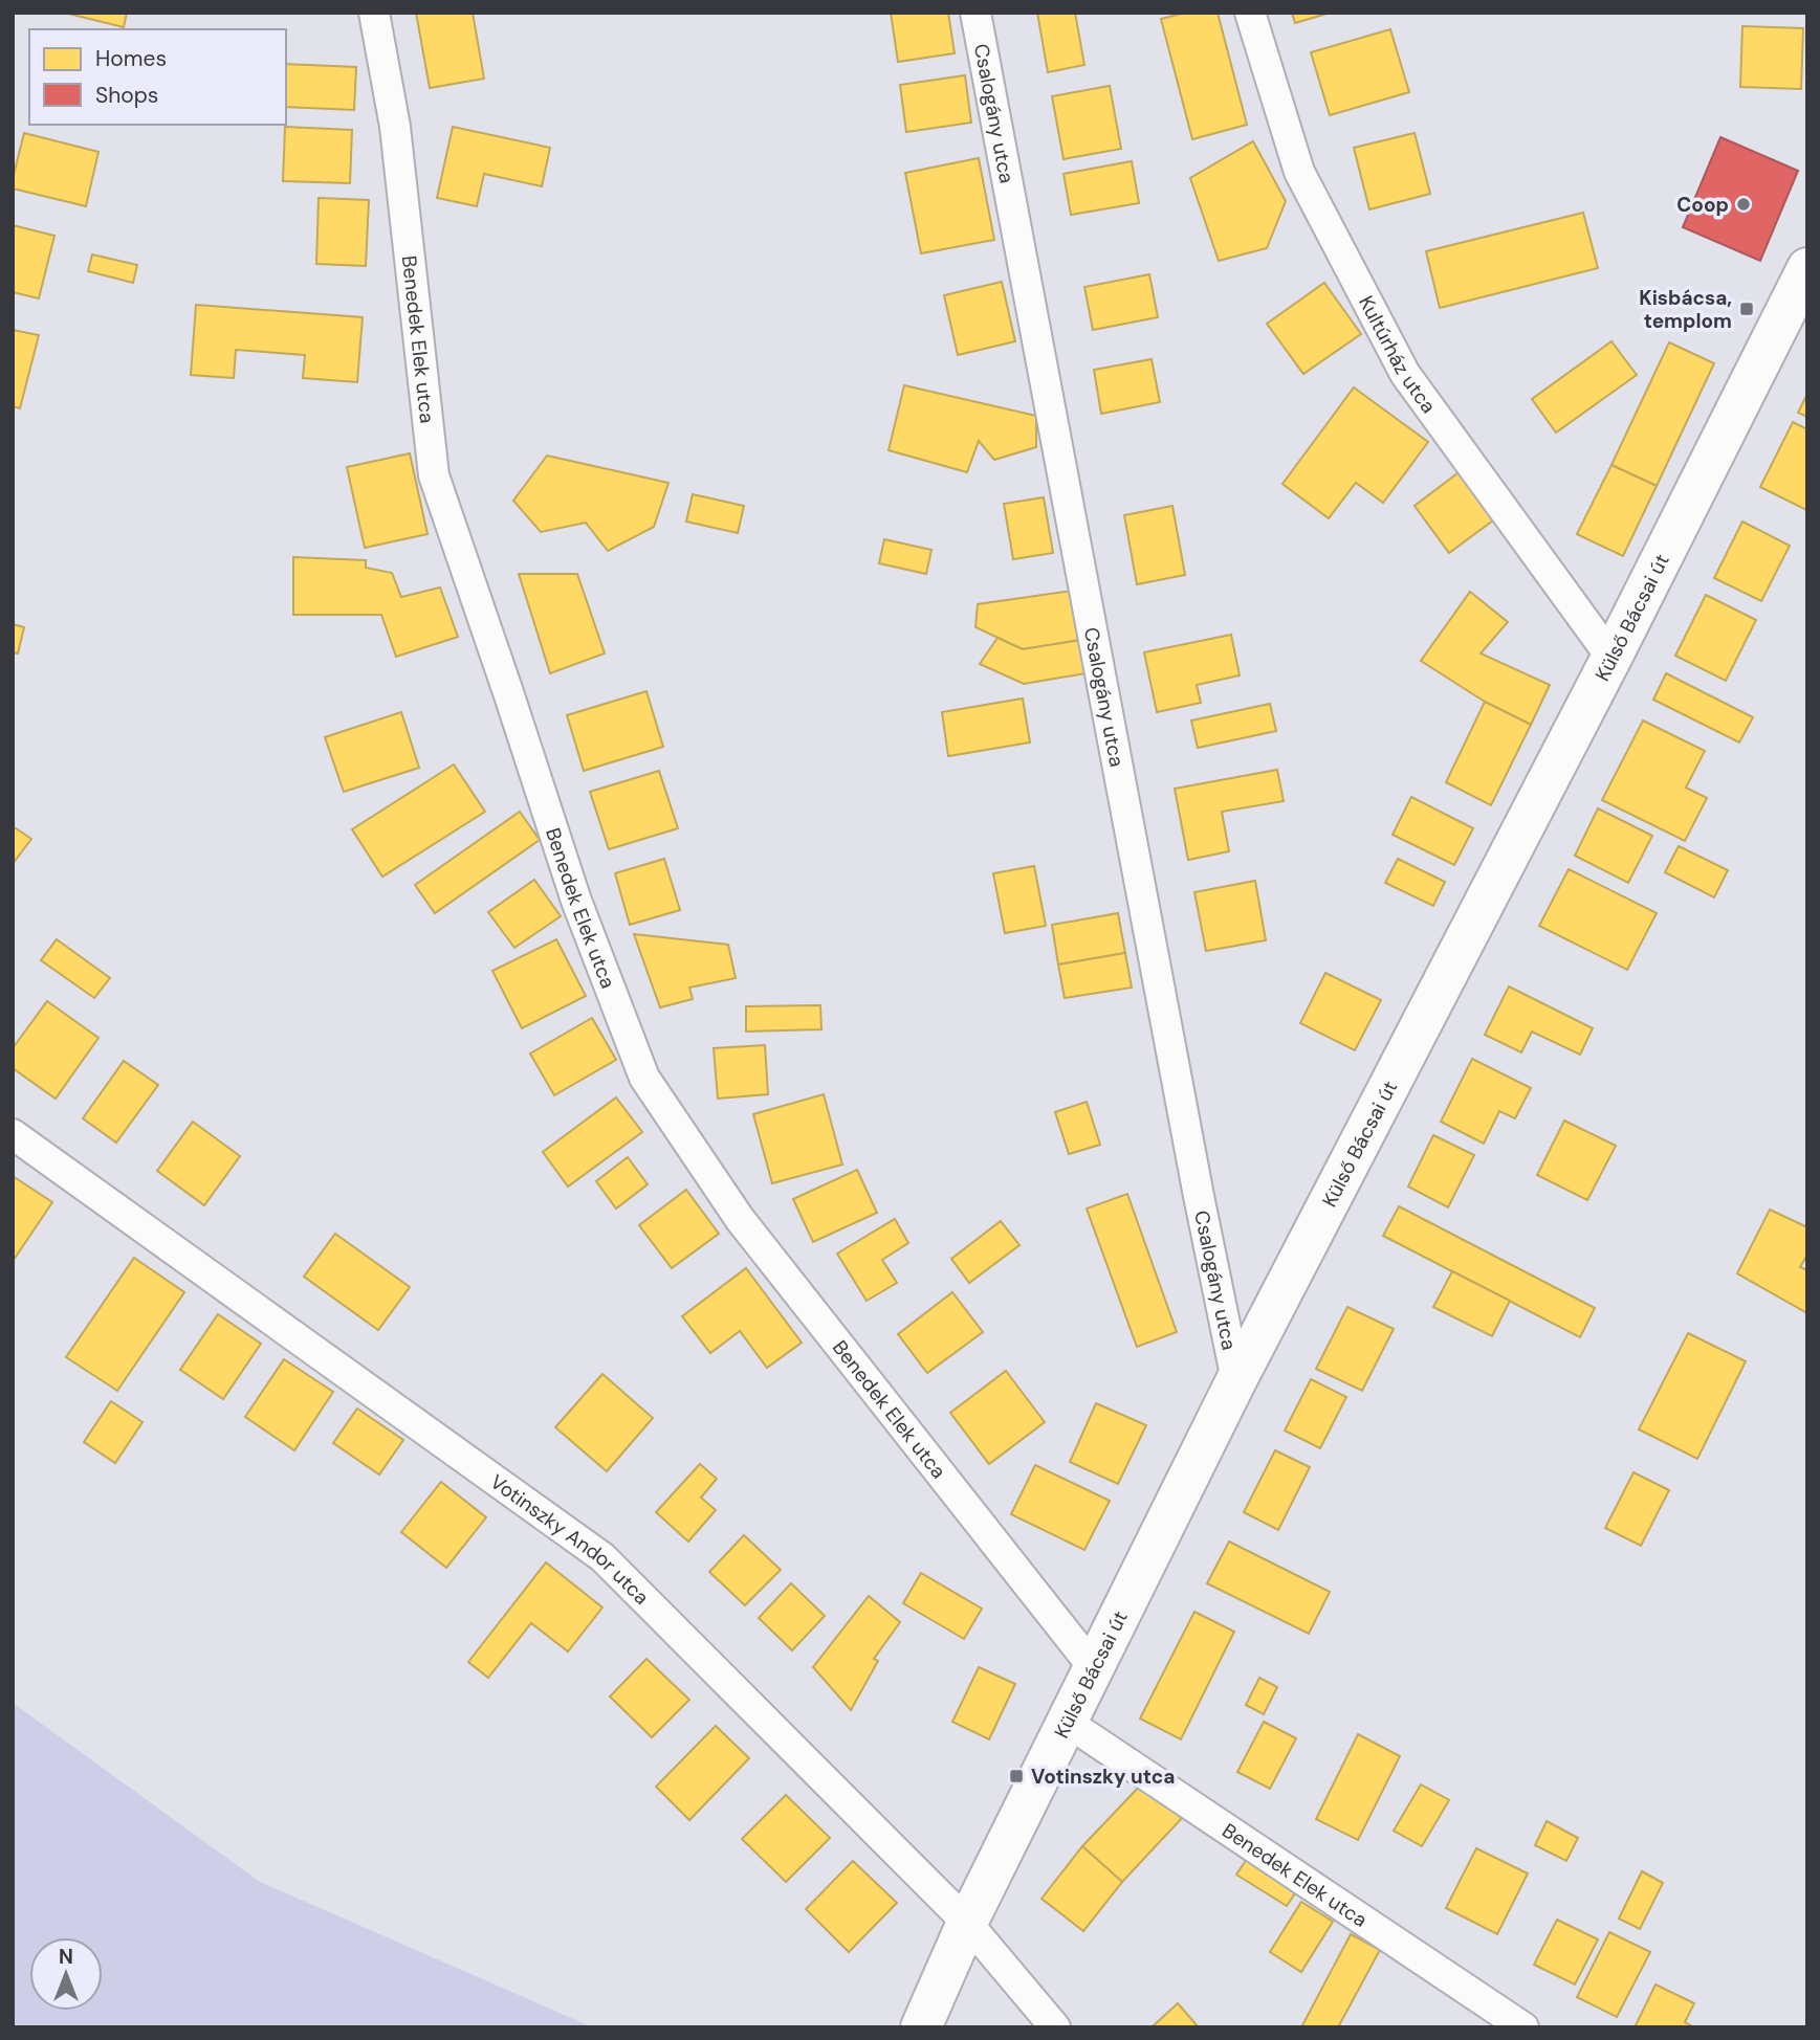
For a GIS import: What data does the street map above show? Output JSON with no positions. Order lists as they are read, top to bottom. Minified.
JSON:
{"streets":{"main road":["Külső Bácsai út"],"street":["Csalogány utca","Benedek Elek utca","Kultúrház utca","Votinszky Andor utca"]},"crossings":[["Csalogány utca","Külső Bácsai út"],["Benedek Elek utca","Külső Bácsai út"],["Kultúrház utca","Külső Bácsai út"],["Külső Bácsai út","Votinszky Andor utca"]],"places":{"other":["Coop"],"transit":["Kisbácsa, templom","Votinszky utca"]},"legend":["Homes","Shops"],"north":"top"}
